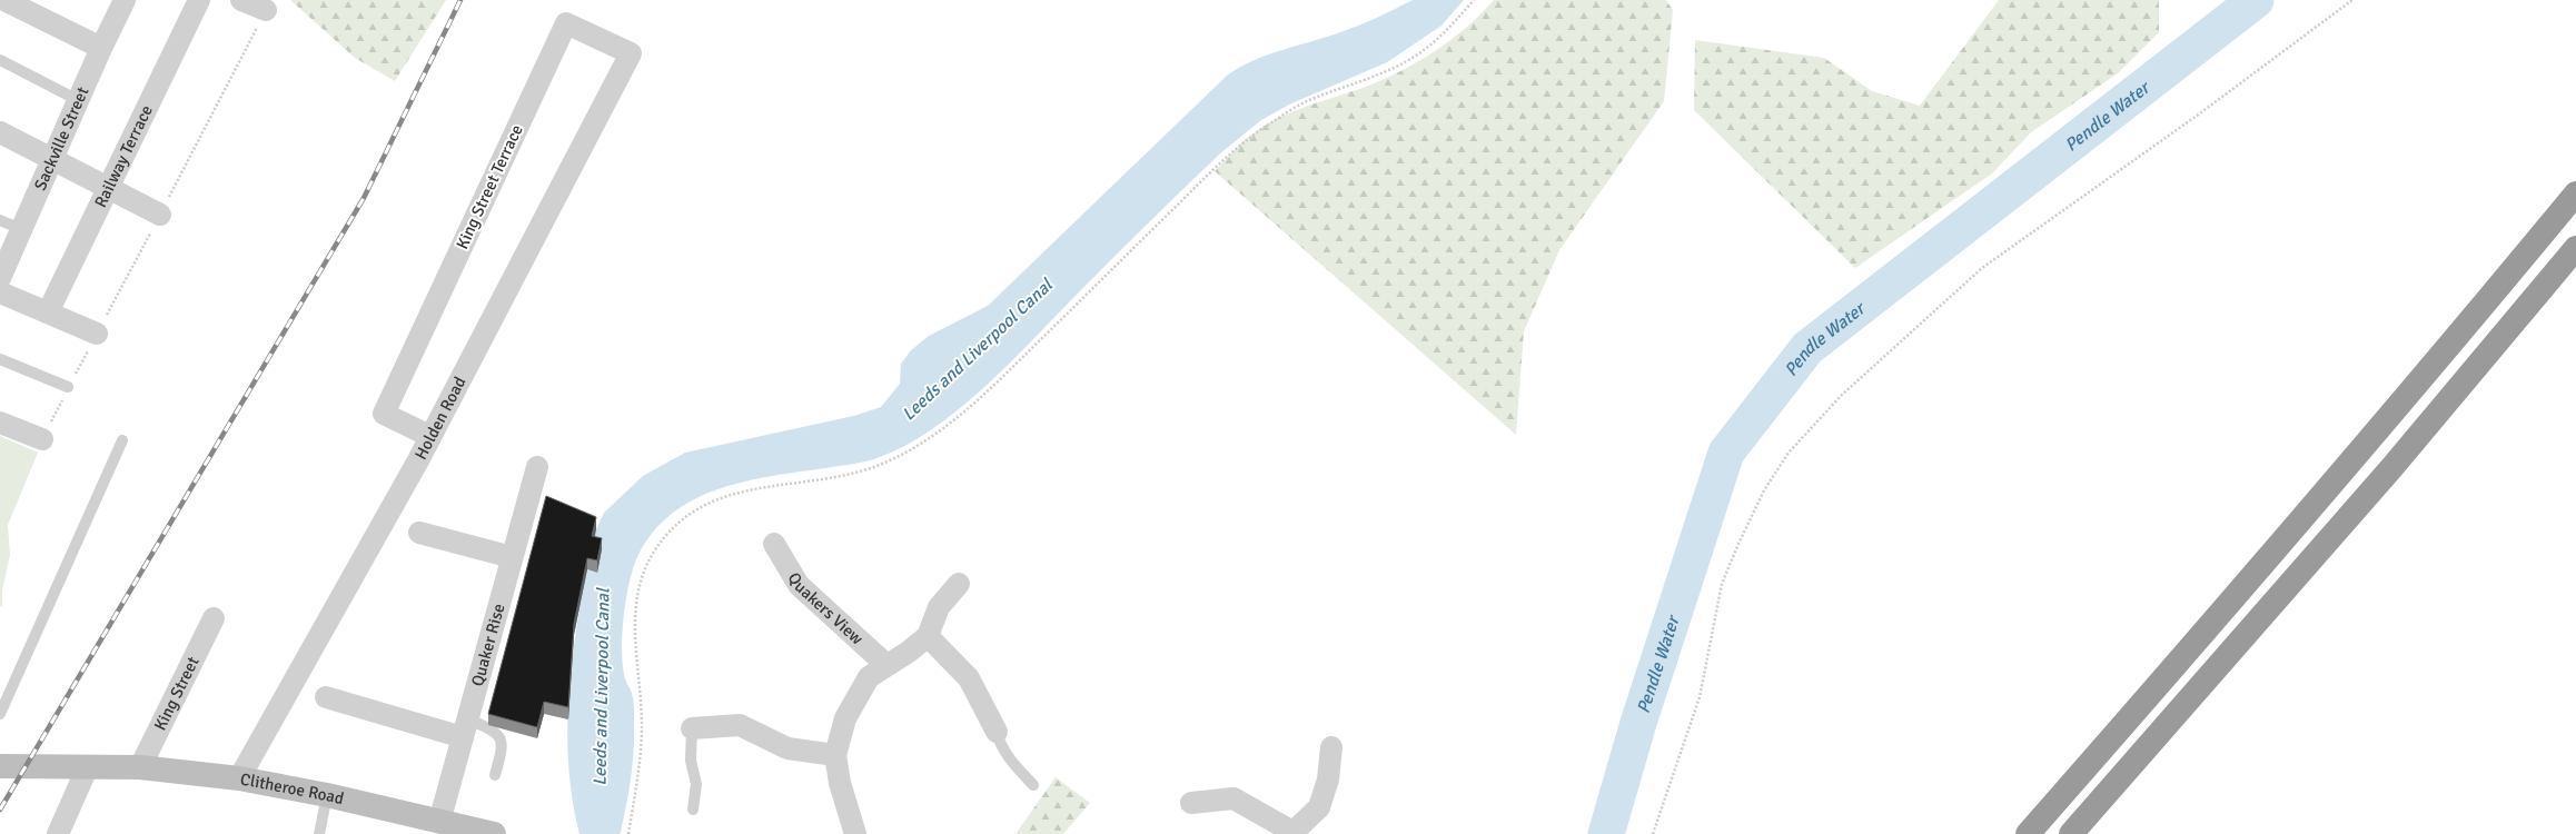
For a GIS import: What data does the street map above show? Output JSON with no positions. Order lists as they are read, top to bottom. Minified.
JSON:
{"streets":{"main road":["Clitheroe Road"],"street":["Sackville Street","Railway Terrace","King Street Terrace","Holden Road","Quakers View","Quaker Rise","King Street"]},"crossings":[["King Street Terrace","Holden Road"],["Holden Road","Clitheroe Road"],["Quaker Rise","Clitheroe Road"],["King Street","Clitheroe Road"]],"water":["Pendle Water","Leeds and Liverpool Canal"]}
